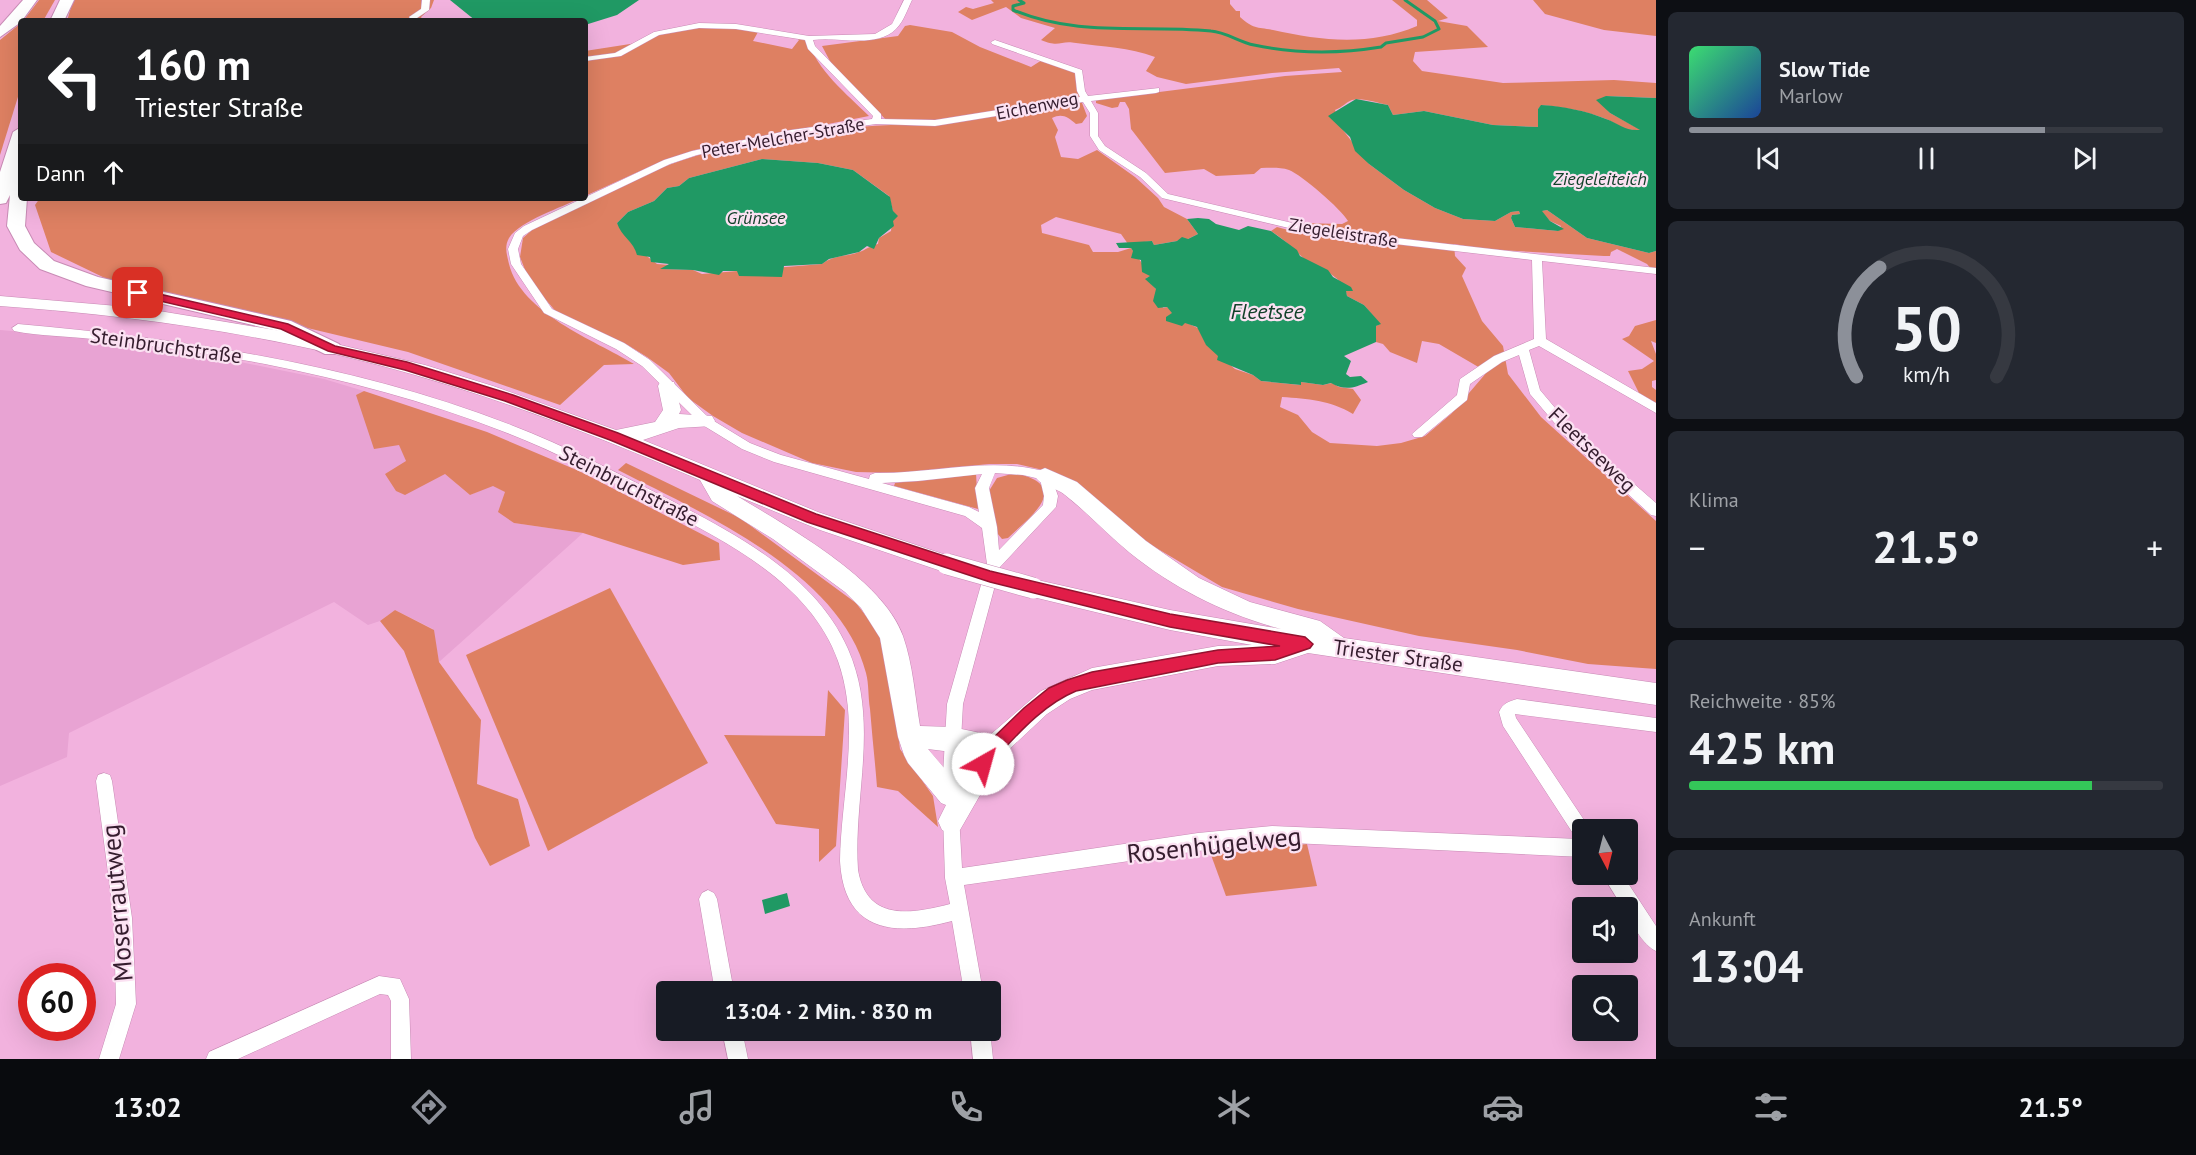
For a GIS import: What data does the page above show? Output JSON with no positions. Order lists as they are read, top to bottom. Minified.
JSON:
{"streets":{"main road":["Triester Straße"],"street":["Eichenweg","Peter-Melcher-Straße","Ziegeleistraße","Steinbruchstraße","Fleetseeweg","Rosenhügelweg","Moserrautweg"]},"crossings":[["Eichenweg","Peter-Melcher-Straße"],["Eichenweg","Ziegeleistraße"]],"water":["Ziegeleiteich","Grünsee","Fleetsee"],"north":"bottom","page":{"turn":["160 m","Triester Straße"],"song":["Slow Tide","Marlow"],"then":"Dann","tile":["Klima",["Reichweite · 85%","425 km"],["Ankunft","13:04"]],"heat":["−","21.5°","+"],"limit":"60","trip":"13:04 · 2 Min. · 830 m","tabs":["13:02","21.5°"],"gauge":["50","km/h"]}}
